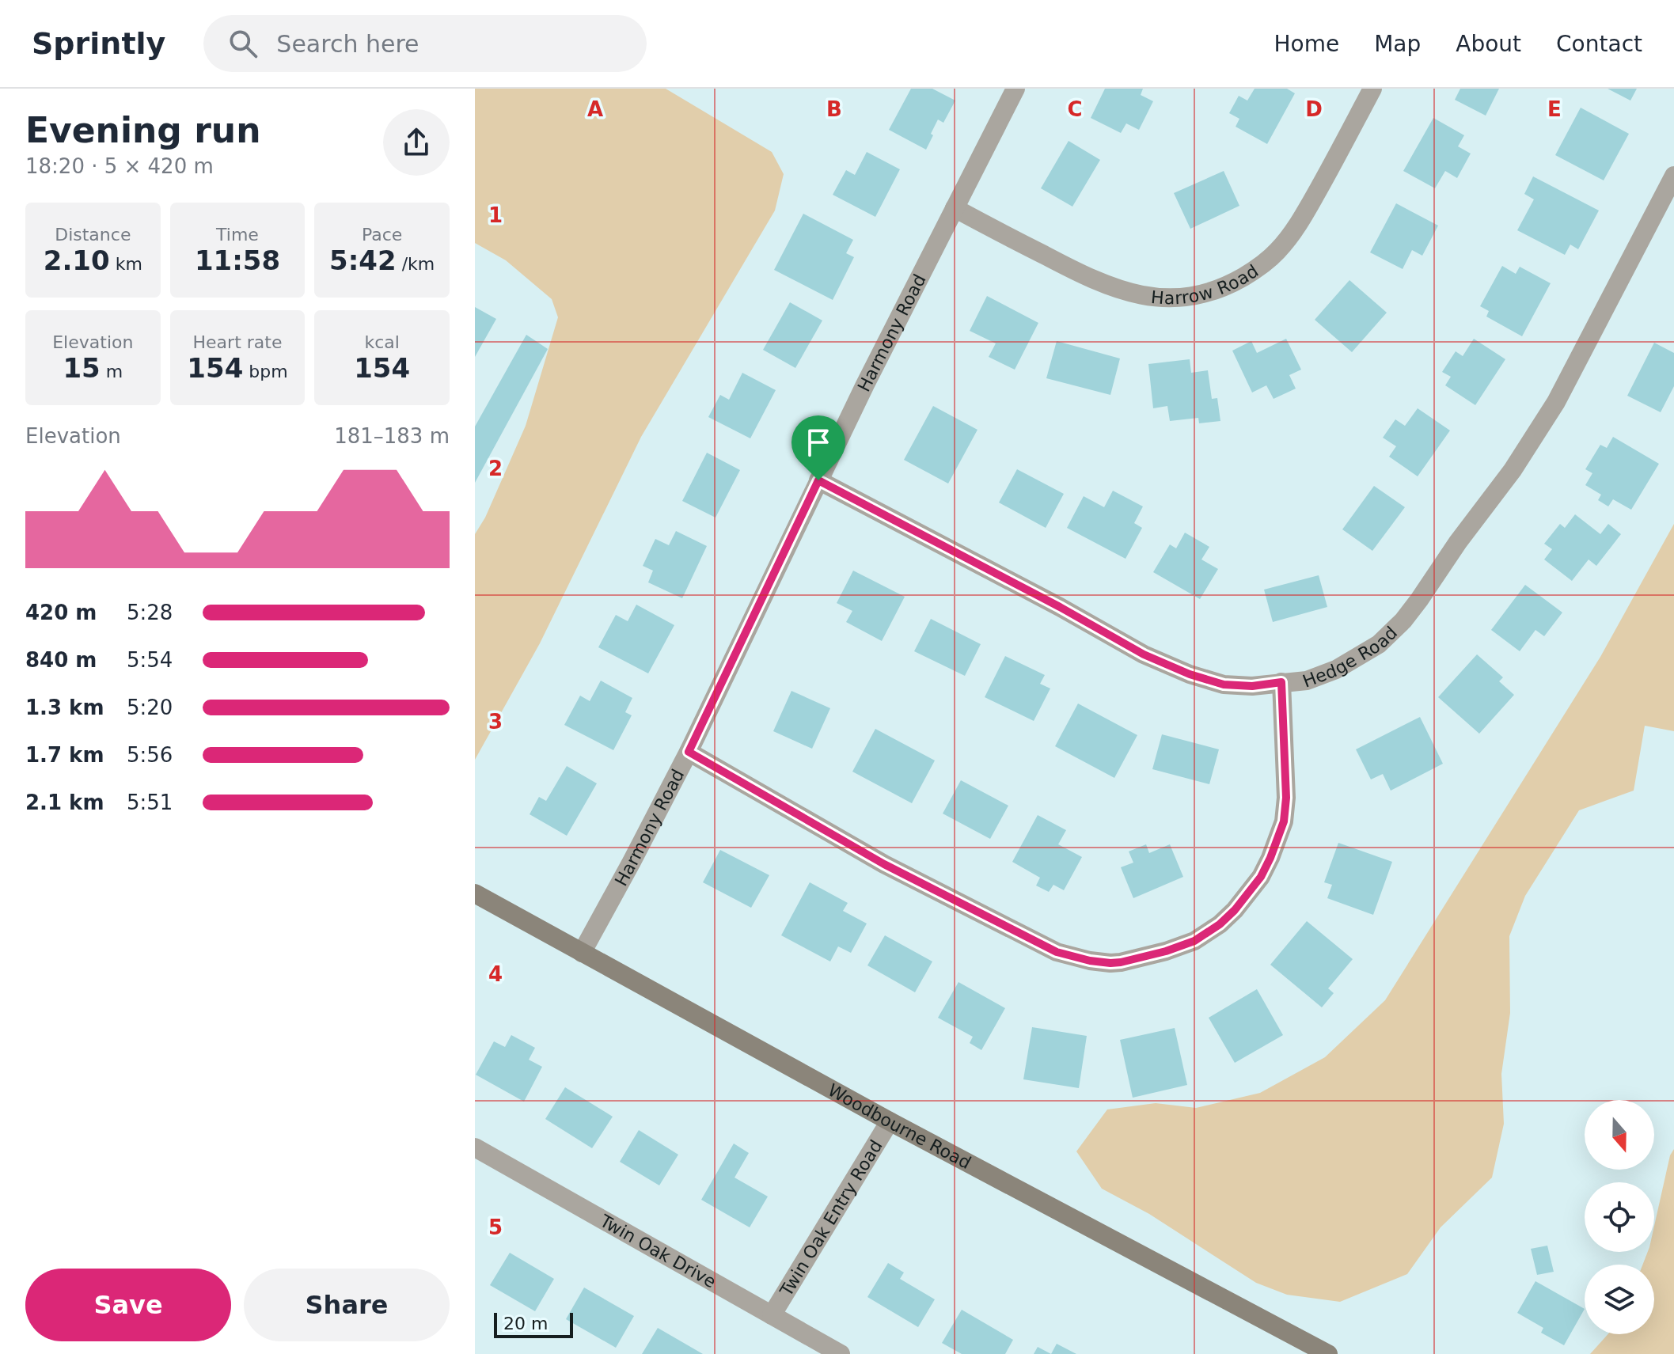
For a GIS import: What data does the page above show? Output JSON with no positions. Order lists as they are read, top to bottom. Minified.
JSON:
{"streets":{"main road":["Woodbourne Road"],"street":["Harrow Road","Harmony Road","Hedge Road","Twin Oak Entry Road","Twin Oak Drive"]},"crossings":[["Harrow Road","Harmony Road"],["Harmony Road","Hedge Road"],["Harmony Road","Woodbourne Road"],["Woodbourne Road","Twin Oak Entry Road"],["Twin Oak Entry Road","Twin Oak Drive"]],"scale_bar":"20 m","north":"bottom","page":{"header":"Sprintly","search":"Search here","nav":["Home","Map","About","Contact"],"heading":["Evening run","18:20 · 5 × 420 m"],"stats":[["Distance","2.10 km"],["Time","11:58"],["Pace","5:42 /km"],["Elevation","15 m"],["Heart rate","154 bpm"],["kcal","154"]],"chart":["Elevation","181–183 m"],"list":[{"name":"420 m","note":"5:28"},{"name":"840 m","note":"5:54"},{"name":"1.3 km","note":"5:20"},{"name":"1.7 km","note":"5:56"},{"name":"2.1 km","note":"5:51"}],"buttons":["Save","Share"],"scale":"20 m"},"grid":{"columns":["A","B","C","D","E"],"rows":["1","2","3","4","5"]}}
